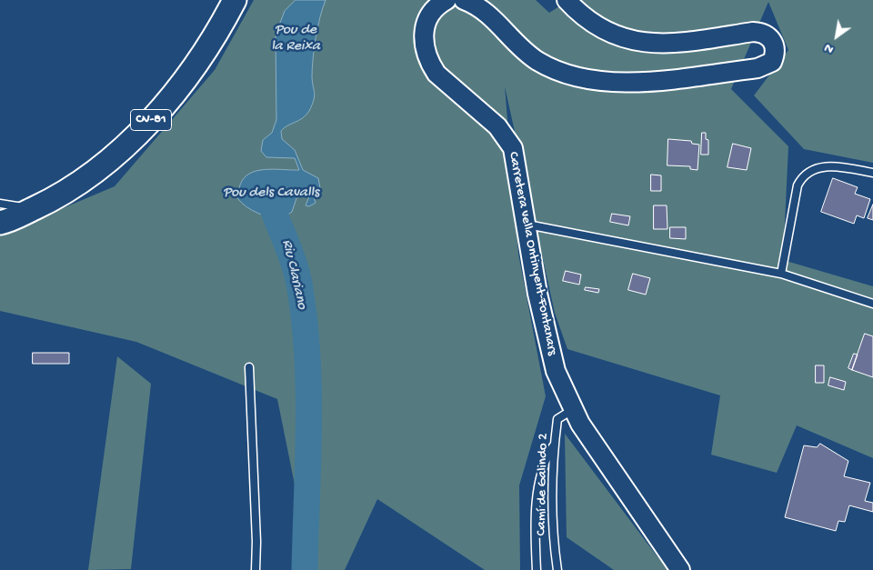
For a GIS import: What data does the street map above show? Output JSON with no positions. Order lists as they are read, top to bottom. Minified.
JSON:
{"streets":{"main road":["CV-81"],"street":["Carretera vella Ontinyent-Fontanars"],"lane":["Camí de Galindo 2"]},"crossings":[["Carretera vella Ontinyent-Fontanars","Camí de Galindo 2"]],"water":["Pou de la Reixa","Pou dels Cavalls","Riu Clariano"],"north":"bottom left"}
